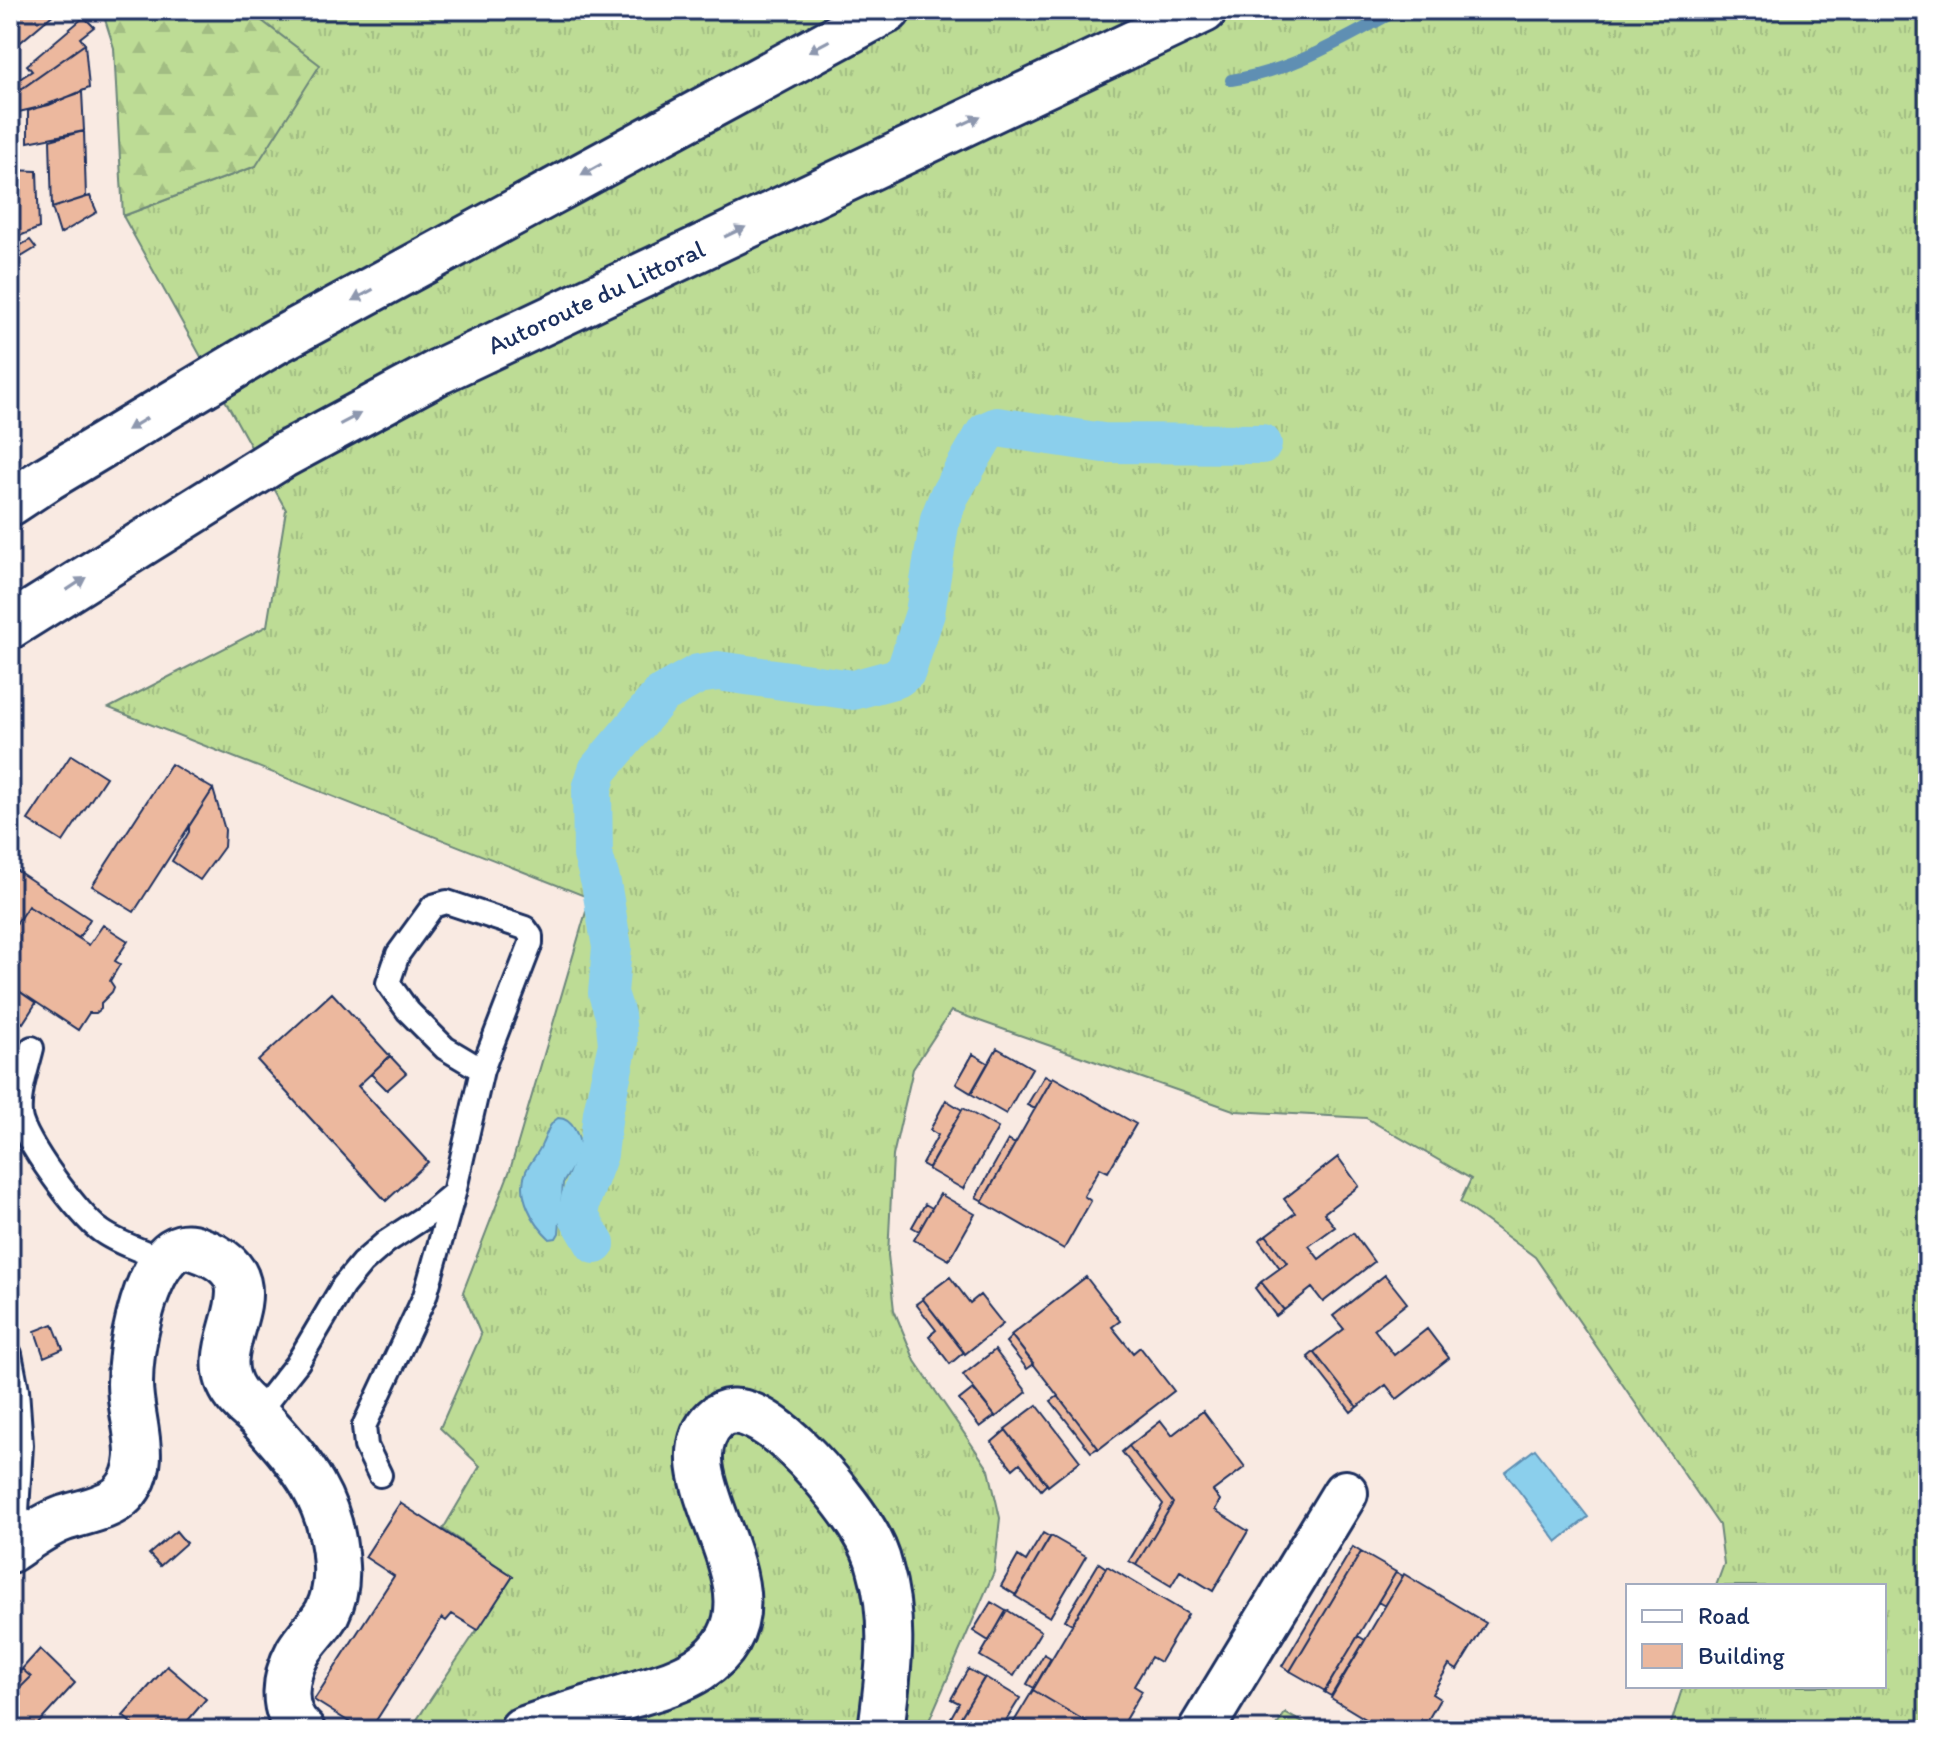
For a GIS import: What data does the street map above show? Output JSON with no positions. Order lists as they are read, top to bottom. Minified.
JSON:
{"streets":{"main road":["Autoroute du Littoral"]},"legend":["Road","Building"]}
